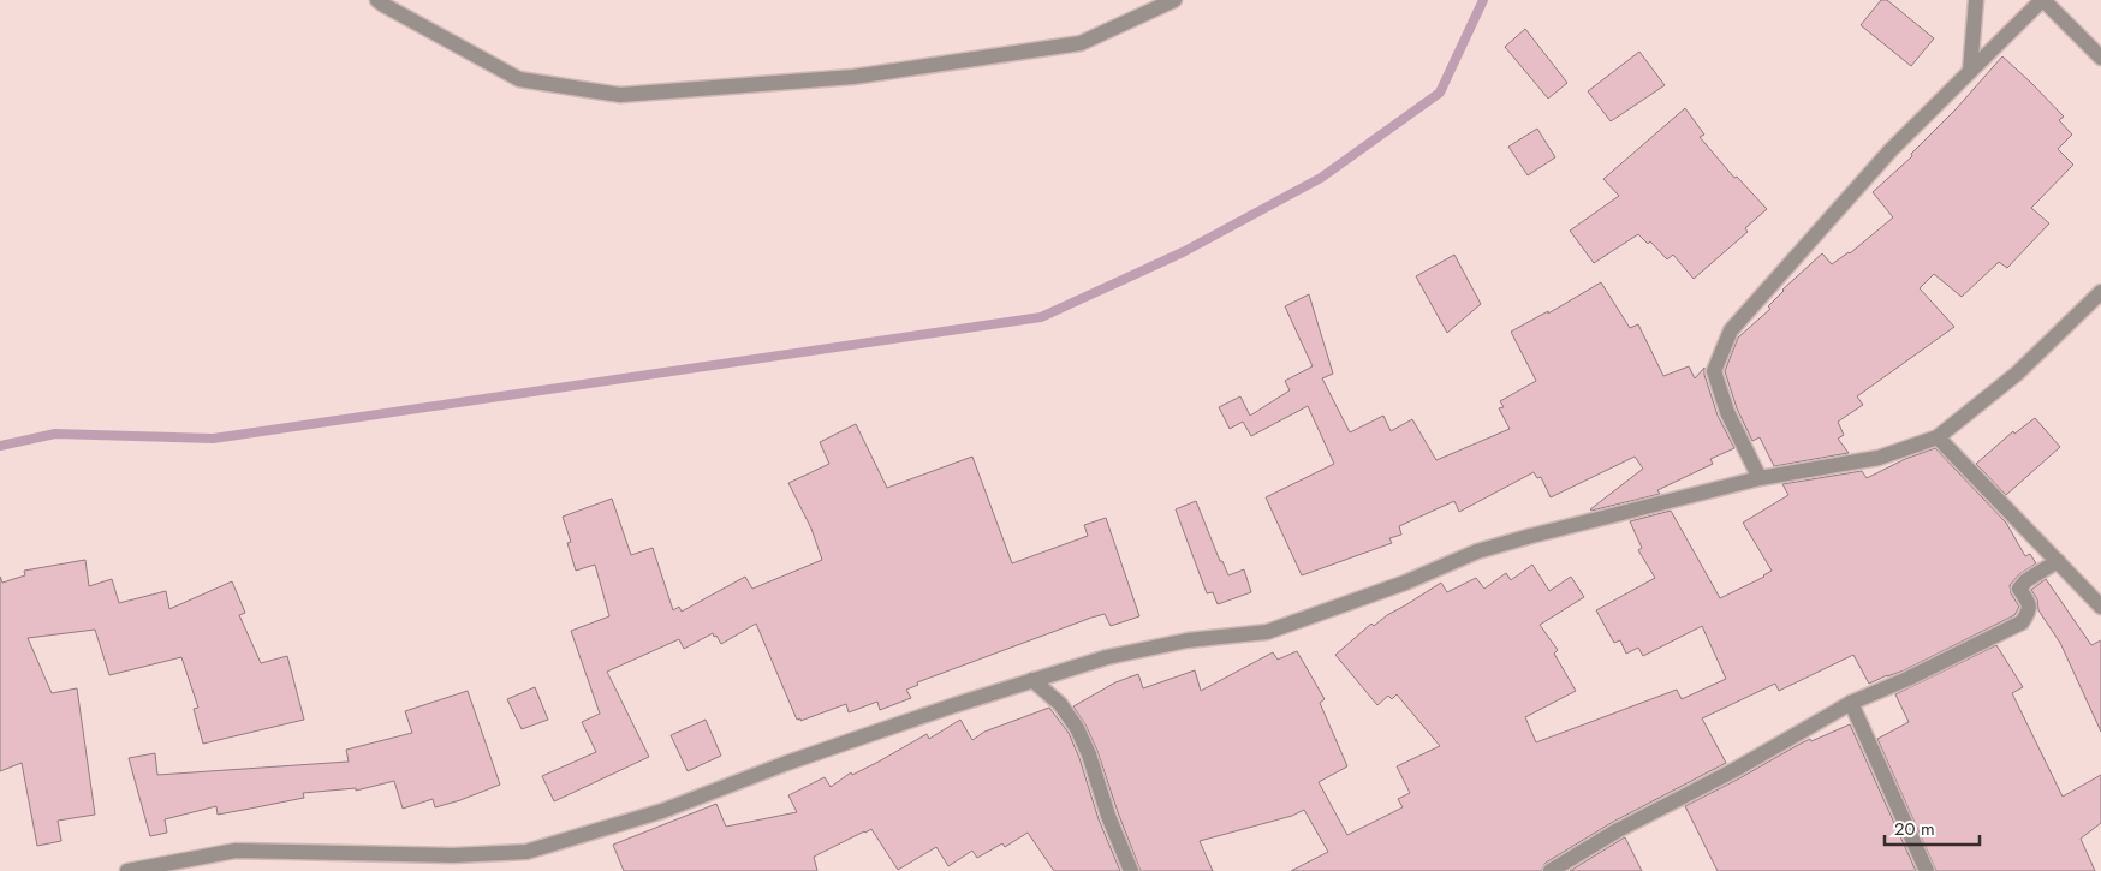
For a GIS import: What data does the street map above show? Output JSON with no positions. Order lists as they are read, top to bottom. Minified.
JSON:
{"scale_bar":"20 m"}
